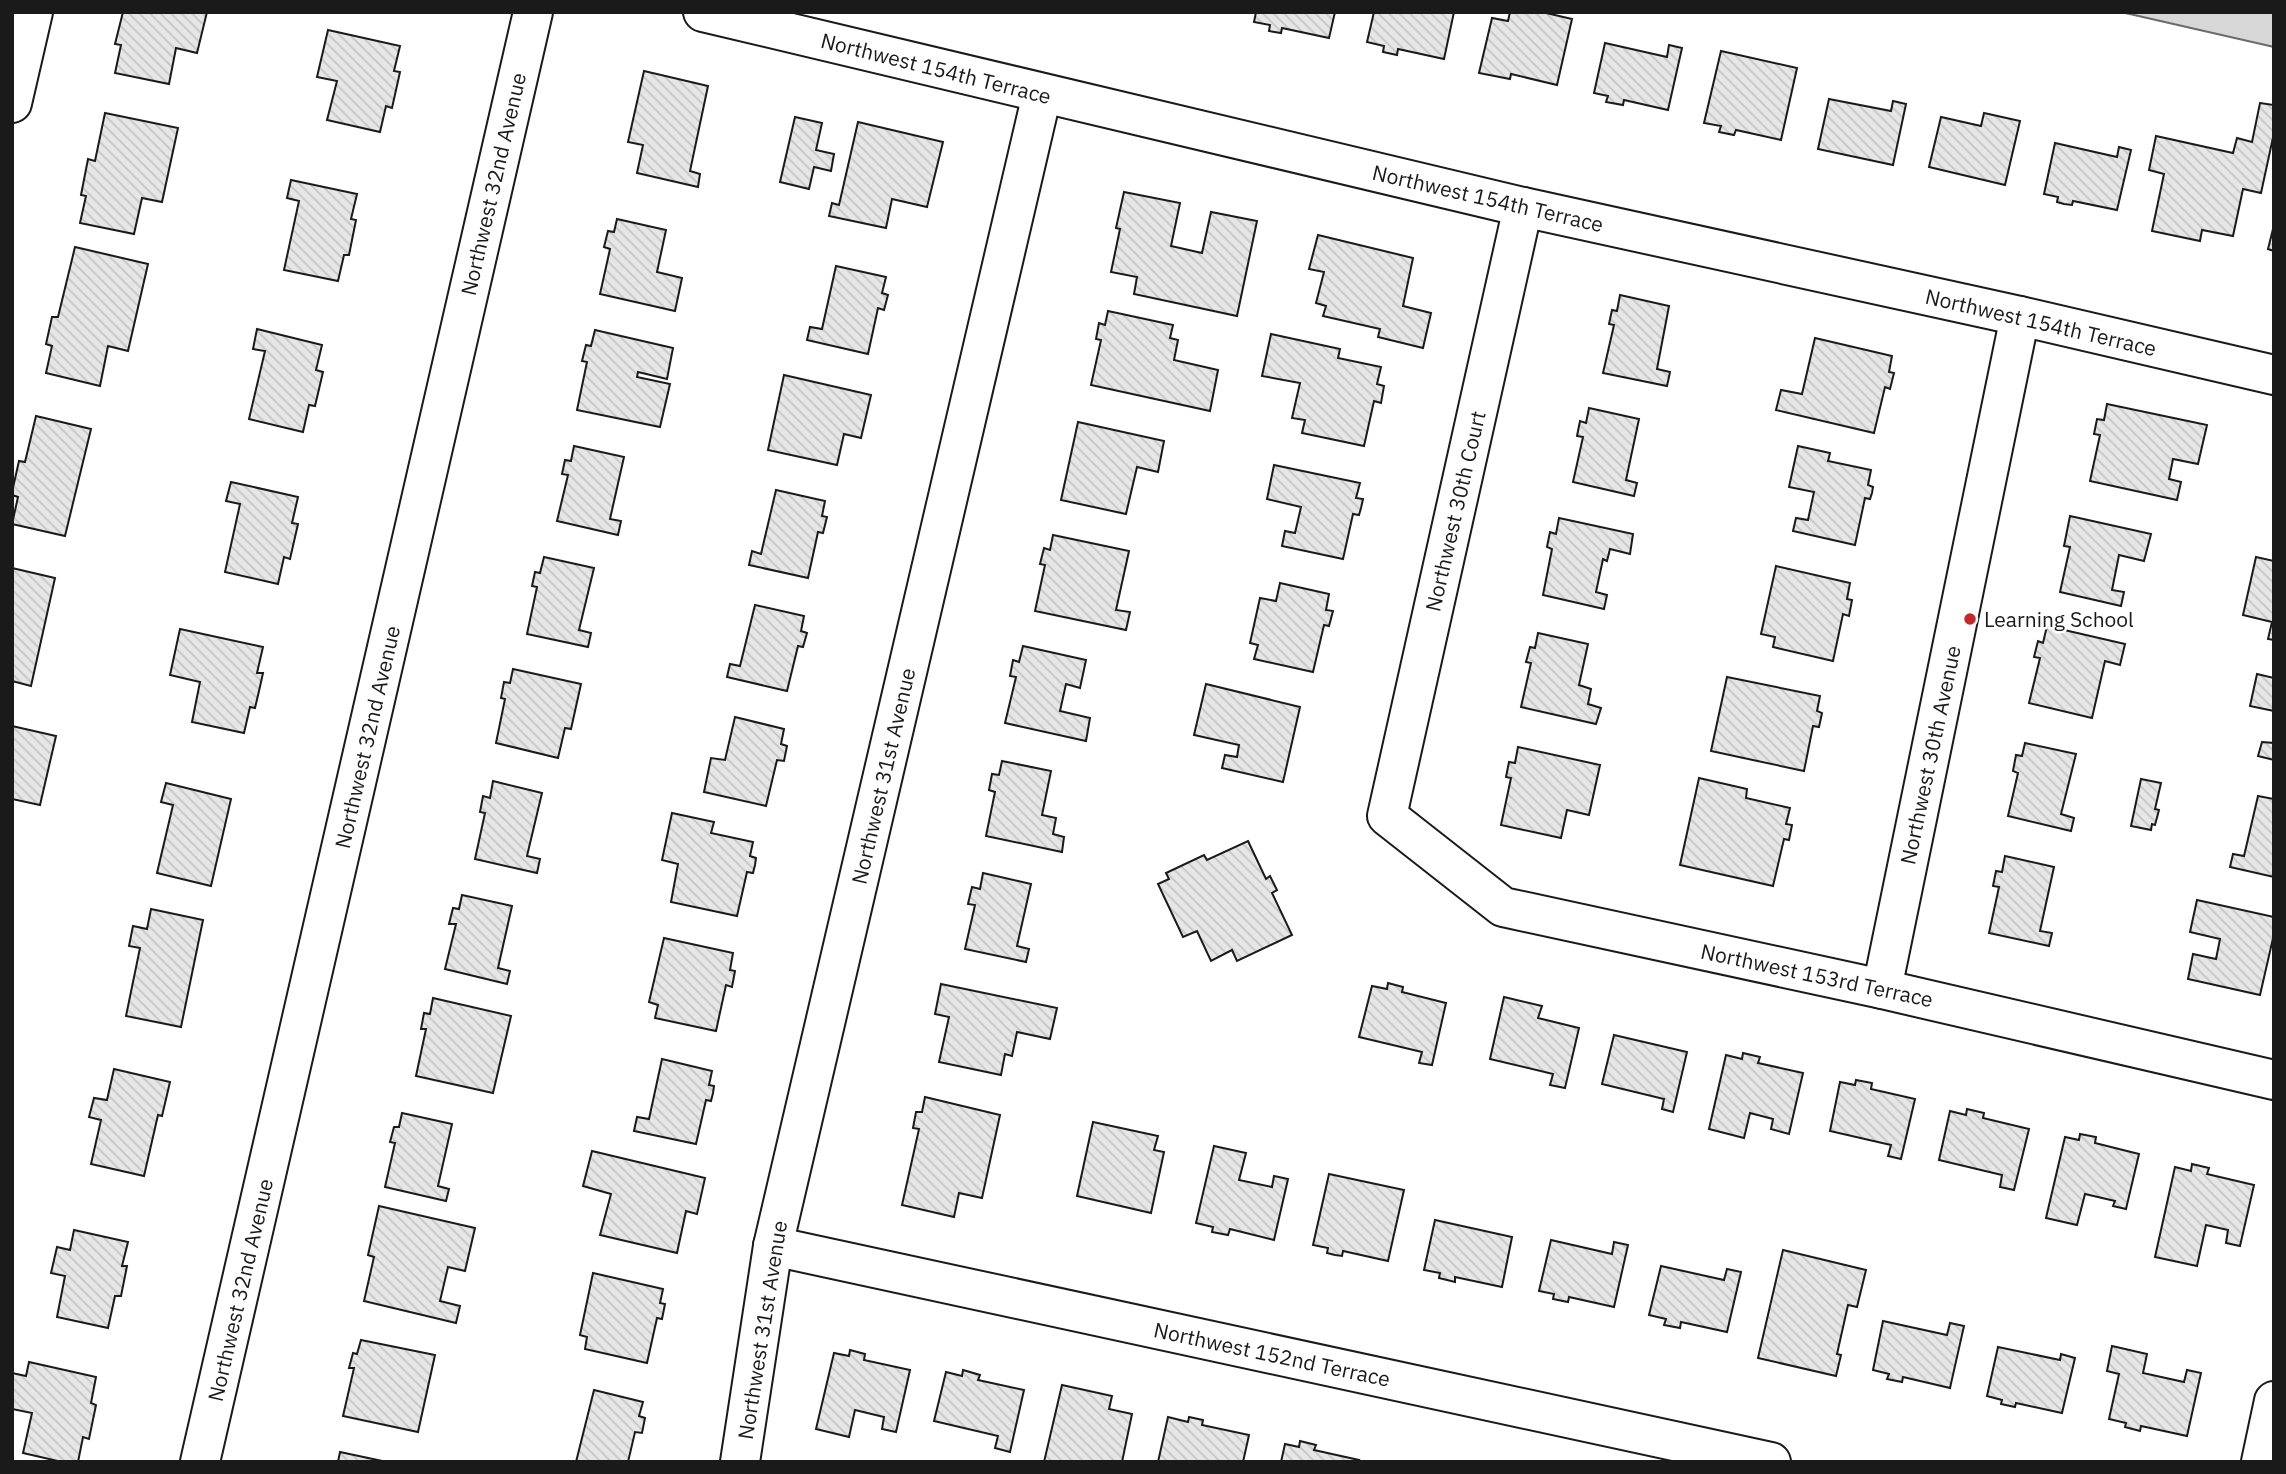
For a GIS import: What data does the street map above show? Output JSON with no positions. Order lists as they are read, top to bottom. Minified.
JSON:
{"streets":{"street":["Northwest 154th Terrace","Northwest 32nd Avenue","Northwest 30th Court","Northwest 30th Avenue","Northwest 31st Avenue","Northwest 153rd Terrace","Northwest 152nd Terrace"]},"crossings":[["Northwest 154th Terrace","Northwest 30th Court"],["Northwest 154th Terrace","Northwest 30th Avenue"],["Northwest 154th Terrace","Northwest 31st Avenue"],["Northwest 30th Court","Northwest 153rd Terrace"],["Northwest 30th Avenue","Northwest 153rd Terrace"],["Northwest 31st Avenue","Northwest 152nd Terrace"]],"places":["Learning School"]}
